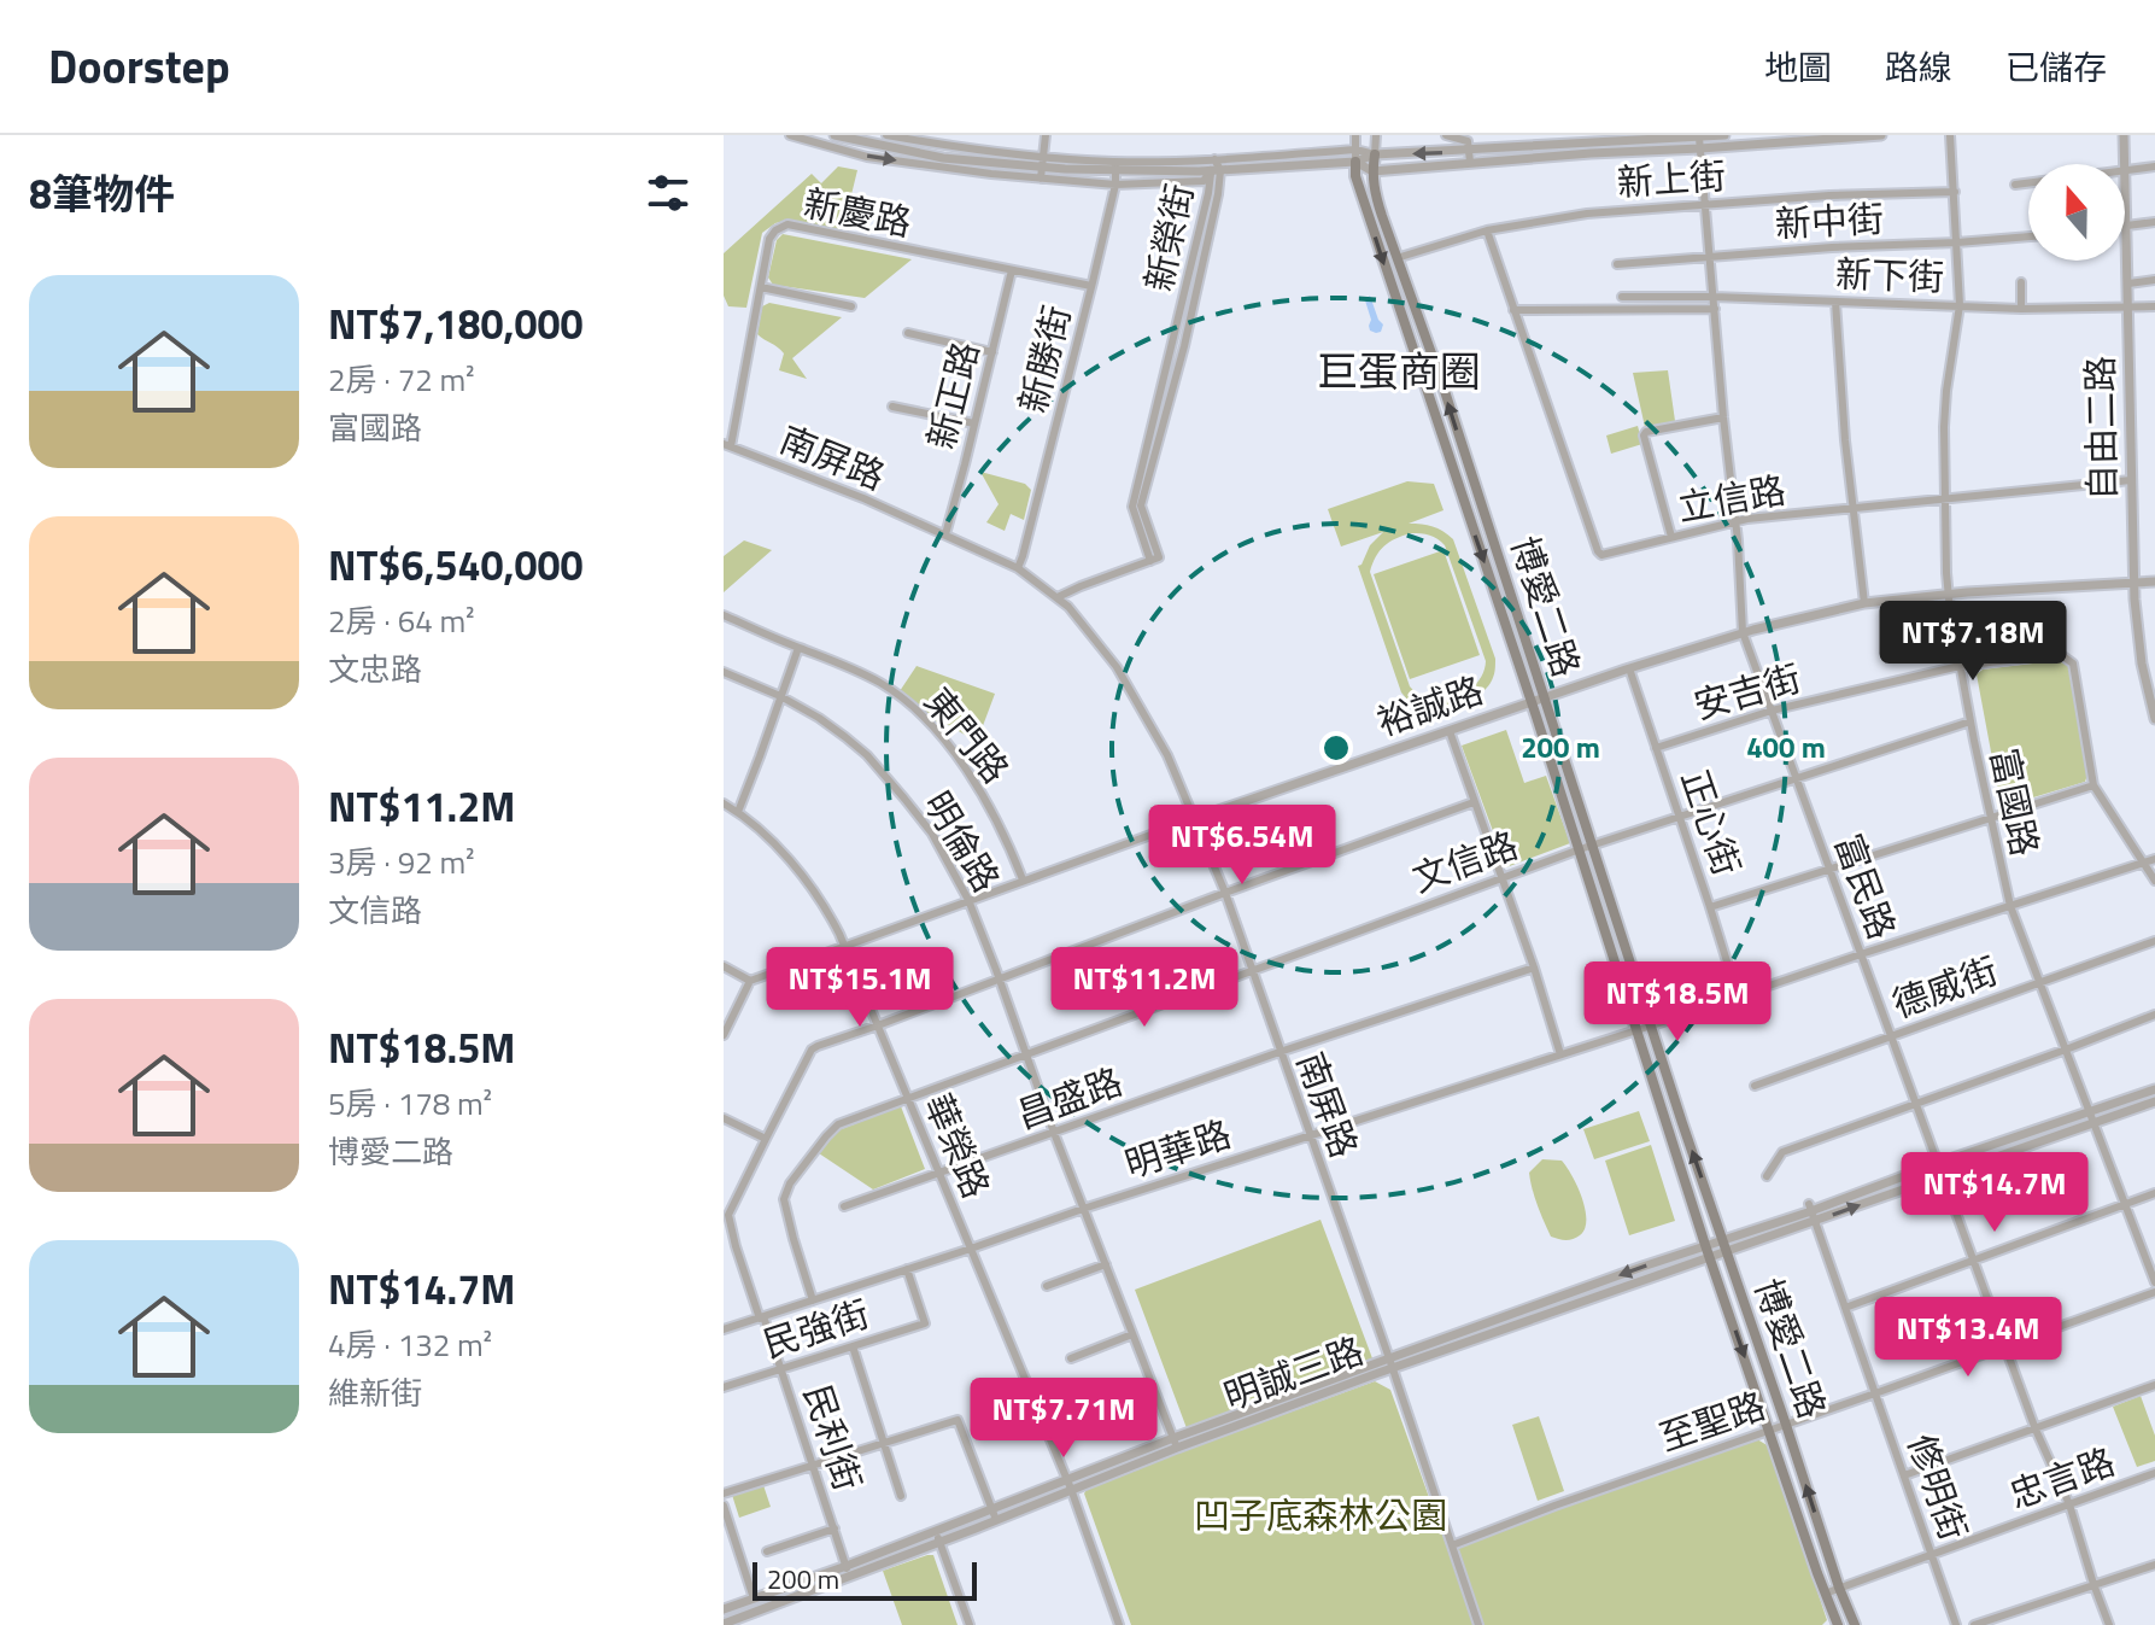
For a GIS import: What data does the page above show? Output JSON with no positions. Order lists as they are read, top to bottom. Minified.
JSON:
{"streets":{"main road":["博愛二路"],"street":["新上街","新慶路","新中街","新榮街","新下街","新勝街","新正路","自由二路","南屏路","立信路","安吉街","裕誠路","東門路","富國路","正心街","明倫路","文信路","富民路","德威街","昌盛路","華榮路","明華路","民強街","明誠三路","至聖路","民利街","忠言路","修明街"]},"crossings":[["新上街","博愛二路"],["新上街","富國路"],["新上街","富民路"],["新慶路","新勝街"],["新慶路","新正路"],["新慶路","南屏路"],["新中街","富國路"],["新中街","富民路"],["新下街","自由二路"],["新下街","富國路"],["新下街","富民路"],["新勝街","南屏路"],["新正路","南屏路"],["自由二路","立信路"],["自由二路","裕誠路"],["南屏路","裕誠路"],["南屏路","文信路"],["南屏路","昌盛路"],["南屏路","明華路"],["南屏路","明誠三路"],["南屏路","至聖路"],["南屏路","民利街"],["立信路","富國路"],["立信路","富民路"],["博愛二路","裕誠路"],["博愛二路","文信路"],["博愛二路","明華路"],["博愛二路","明誠三路"],["博愛二路","至聖路"],["博愛二路","忠言路"],["安吉街","富國路"],["安吉街","正心街"],["安吉街","富民路"],["安吉街","明華路"],["裕誠路","東門路"],["裕誠路","富國路"],["裕誠路","正心街"],["裕誠路","明倫路"],["裕誠路","富民路"],["裕誠路","華榮路"],["富國路","文信路"],["富國路","德威街"],["富國路","明華路"],["富國路","明誠三路"],["正心街","文信路"],["正心街","明華路"],["明倫路","文信路"],["明倫路","昌盛路"],["明倫路","明華路"],["明倫路","明誠三路"],["明倫路","民利街"],["文信路","富民路"],["文信路","華榮路"],["文信路","明華路"],["富民路","德威街"],["富民路","明華路"],["富民路","明誠三路"],["富民路","至聖路"],["富民路","忠言路"],["昌盛路","華榮路"],["華榮路","明華路"],["華榮路","明誠三路"],["華榮路","民利街"],["明華路","民強街"],["明華路","民利街"],["民強街","民利街"],["明誠三路","民利街"],["明誠三路","修明街"],["至聖路","修明街"],["忠言路","修明街"]],"districts":["巨蛋商圈"],"parks":["凹子底森林公園"],"scale_bar":"200 m","north":"top","page":{"header":"Doorstep","nav":["地圖","路線","已儲存"],"heading":"8筆物件","list":[{"name":"NT$7,180,000","note":"2房 · 72 m² · 富國路"},{"name":"NT$6,540,000","note":"2房 · 64 m² · 文忠路"},{"name":"NT$11.2M","note":"3房 · 92 m² · 文信路"},{"name":"NT$18.5M","note":"5房 · 178 m² · 博愛二路"},{"name":"NT$14.7M","note":"4房 · 132 m² · 維新街"}],"price":["NT$7.18M","NT$6.54M","NT$15.1M","NT$11.2M","NT$18.5M","NT$14.7M","NT$13.4M","NT$7.71M"],"scale":"200 m"},"rings":["200 m","400 m"]}
